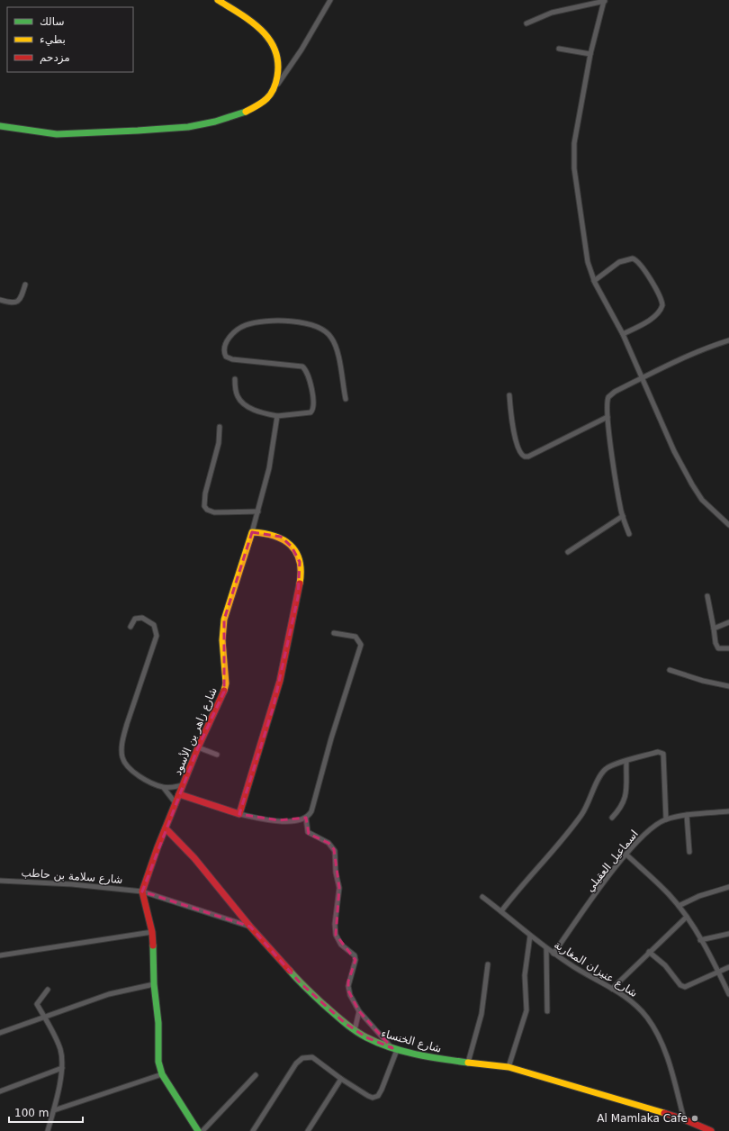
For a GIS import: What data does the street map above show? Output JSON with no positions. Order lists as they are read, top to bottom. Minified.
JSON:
{"streets":{"street":["شارع زاهر بن الأسود","اسماعيل العقيلي","شارع سلامة بن حاطب","شارع عنيزان المغاربة","شارع الخنساء"]},"crossings":[["شارع زاهر بن الأسود","شارع سلامة بن حاطب"],["شارع زاهر بن الأسود","شارع الخنساء"],["اسماعيل العقيلي","شارع عنيزان المغاربة"],["شارع سلامة بن حاطب","شارع الخنساء"],["شارع عنيزان المغاربة","شارع الخنساء"]],"places":["Al Mamlaka Cafe"],"legend":["سالك","بطيء","مزدحم"],"scale_bar":"100 m"}
